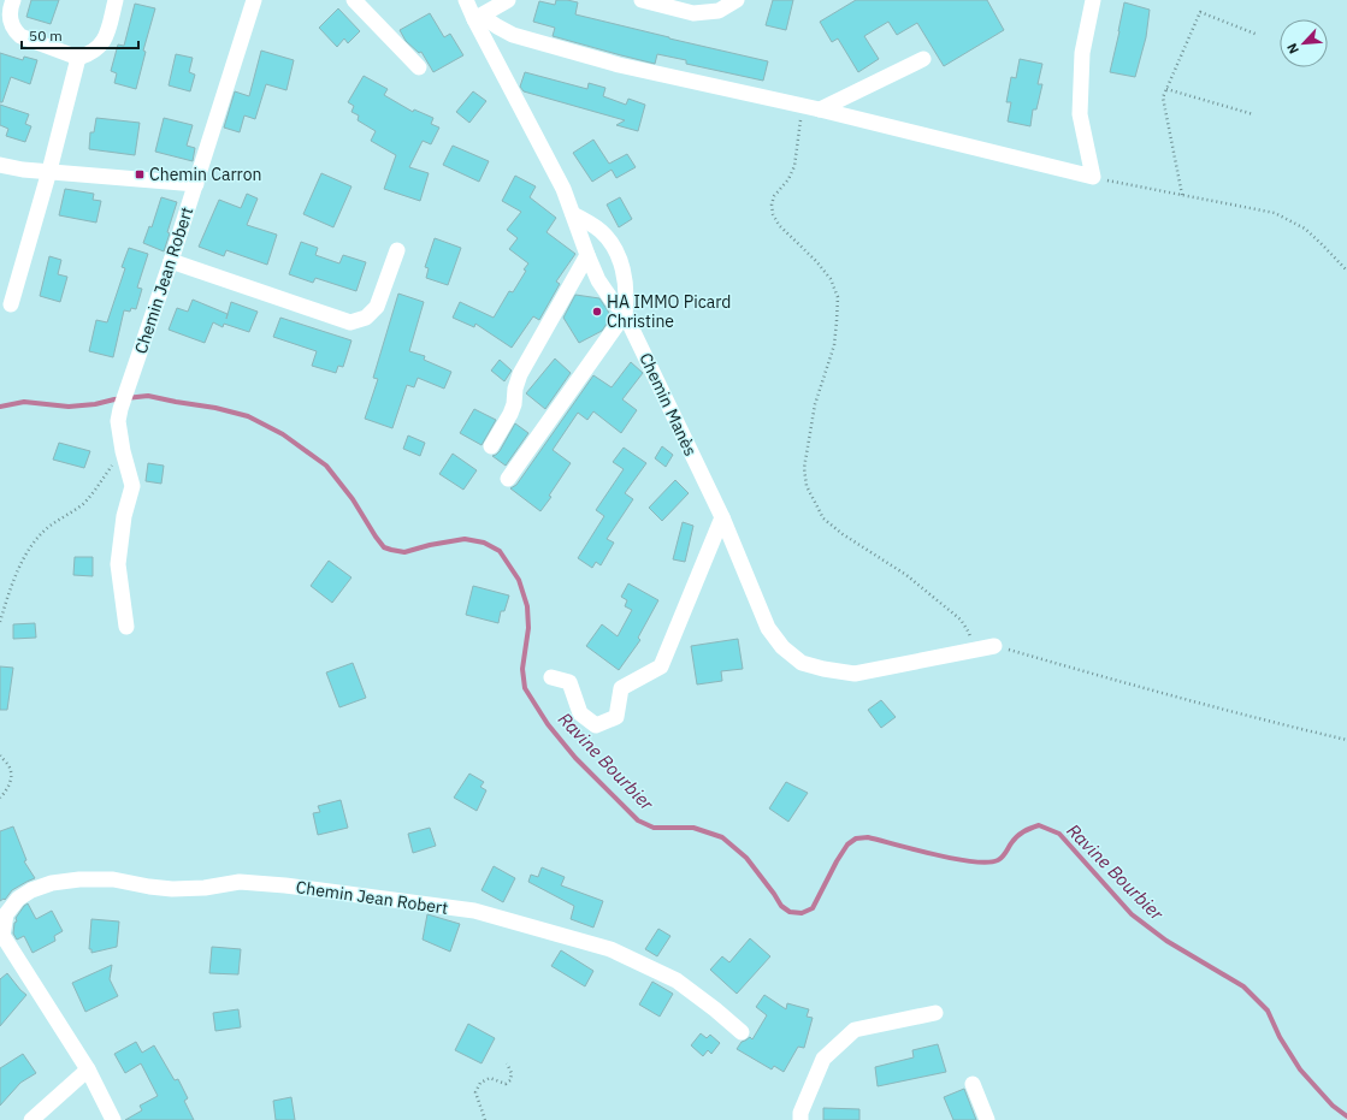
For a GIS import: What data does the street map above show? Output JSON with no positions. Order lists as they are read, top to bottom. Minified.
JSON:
{"streets":{"street":["Chemin Jean Robert","Chemin Manès"]},"water":["Ravine Bourbier"],"places":{"transit":["Chemin Carron"],"other":["HA IMMO Picard Christine"]},"scale_bar":"50 m","north":"bottom left"}
